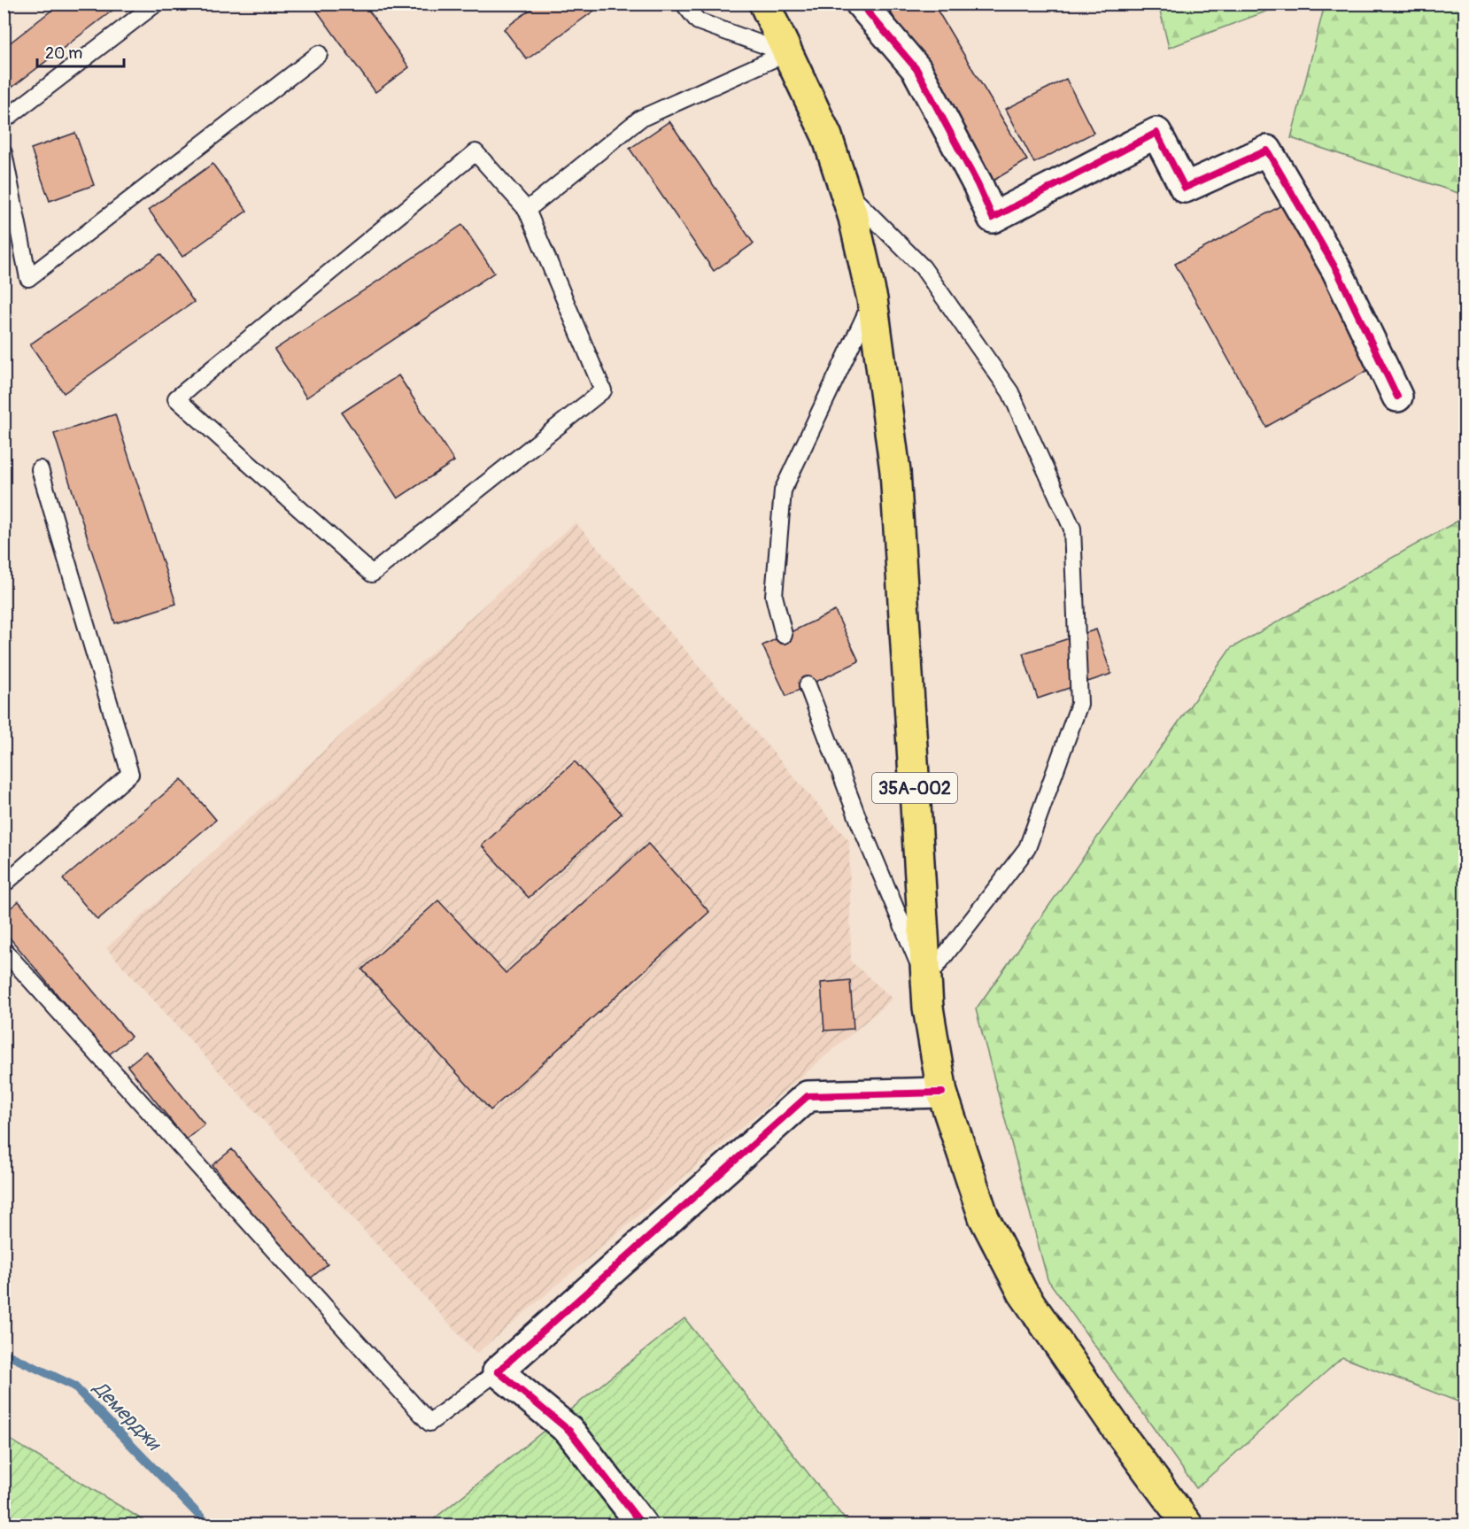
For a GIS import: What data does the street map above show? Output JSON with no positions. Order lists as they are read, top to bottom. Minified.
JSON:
{"streets":{"highway":["35А-002"]},"water":["Демерджи"],"scale_bar":"20 m"}
